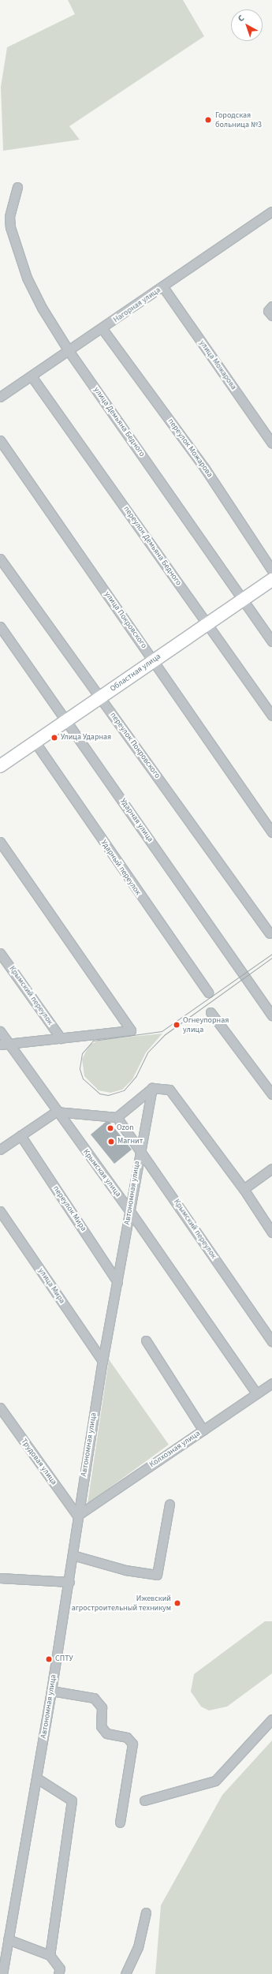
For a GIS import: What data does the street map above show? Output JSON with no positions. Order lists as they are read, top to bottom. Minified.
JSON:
{"streets":{"main road":["Областная улица"],"street":["Нагорная улица","улица Можарова","улица Демьяна Бедного","переулок Можарова","переулок Демьяна Бедного","улица Покровского","переулок Покровского","Ударная улица","Ударный переулок","Крымский переулок","Крымская улица","Автономная улица","переулок Мира","улица Мира","Колхозная улица","Трудовая улица"]},"crossings":[["Нагорная улица","улица Можарова"],["Нагорная улица","улица Демьяна Бедного"],["Нагорная улица","переулок Можарова"],["Нагорная улица","переулок Демьяна Бедного"],["улица Демьяна Бедного","Областная улица"],["переулок Демьяна Бедного","Областная улица"],["улица Покровского","Областная улица"],["Областная улица","переулок Покровского"],["Областная улица","Ударная улица"],["Областная улица","Ударный переулок"],["Крымский переулок","Автономная улица"],["Крымская улица","Автономная улица"],["Крымская улица","Колхозная улица"],["Автономная улица","переулок Мира"],["Автономная улица","улица Мира"],["Автономная улица","Колхозная улица"],["Автономная улица","Трудовая улица"],["Колхозная улица","Трудовая улица"]],"places":["Городская больница №3","Улица Ударная","Огнеупорная улица","Ozon","Магнит","Ижевский агростроительный техникум","СПТУ"],"north":"top left"}
